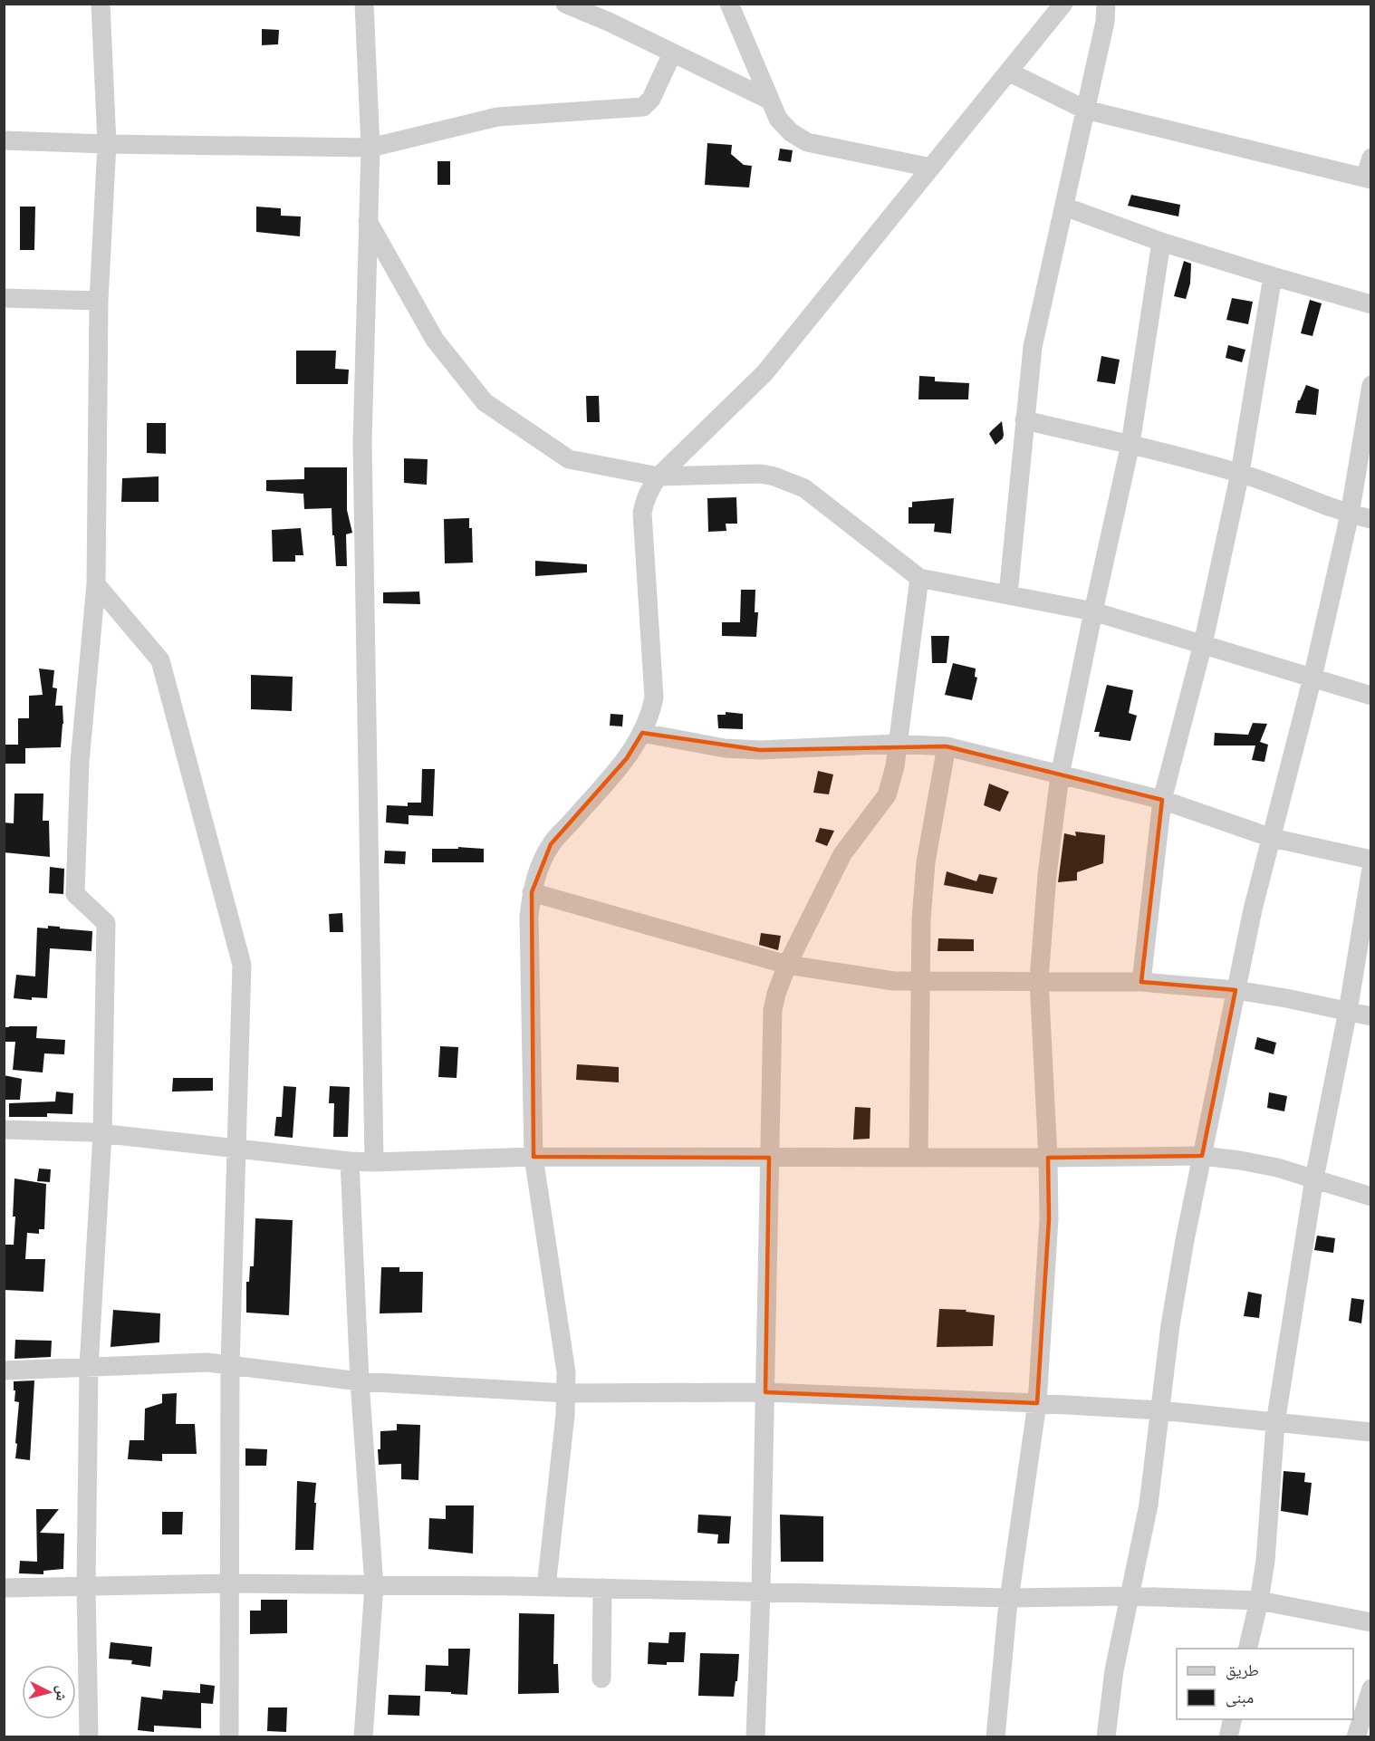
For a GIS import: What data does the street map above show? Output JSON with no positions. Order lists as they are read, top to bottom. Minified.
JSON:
{"legend":["طريق","مبنى"],"north":"right"}
